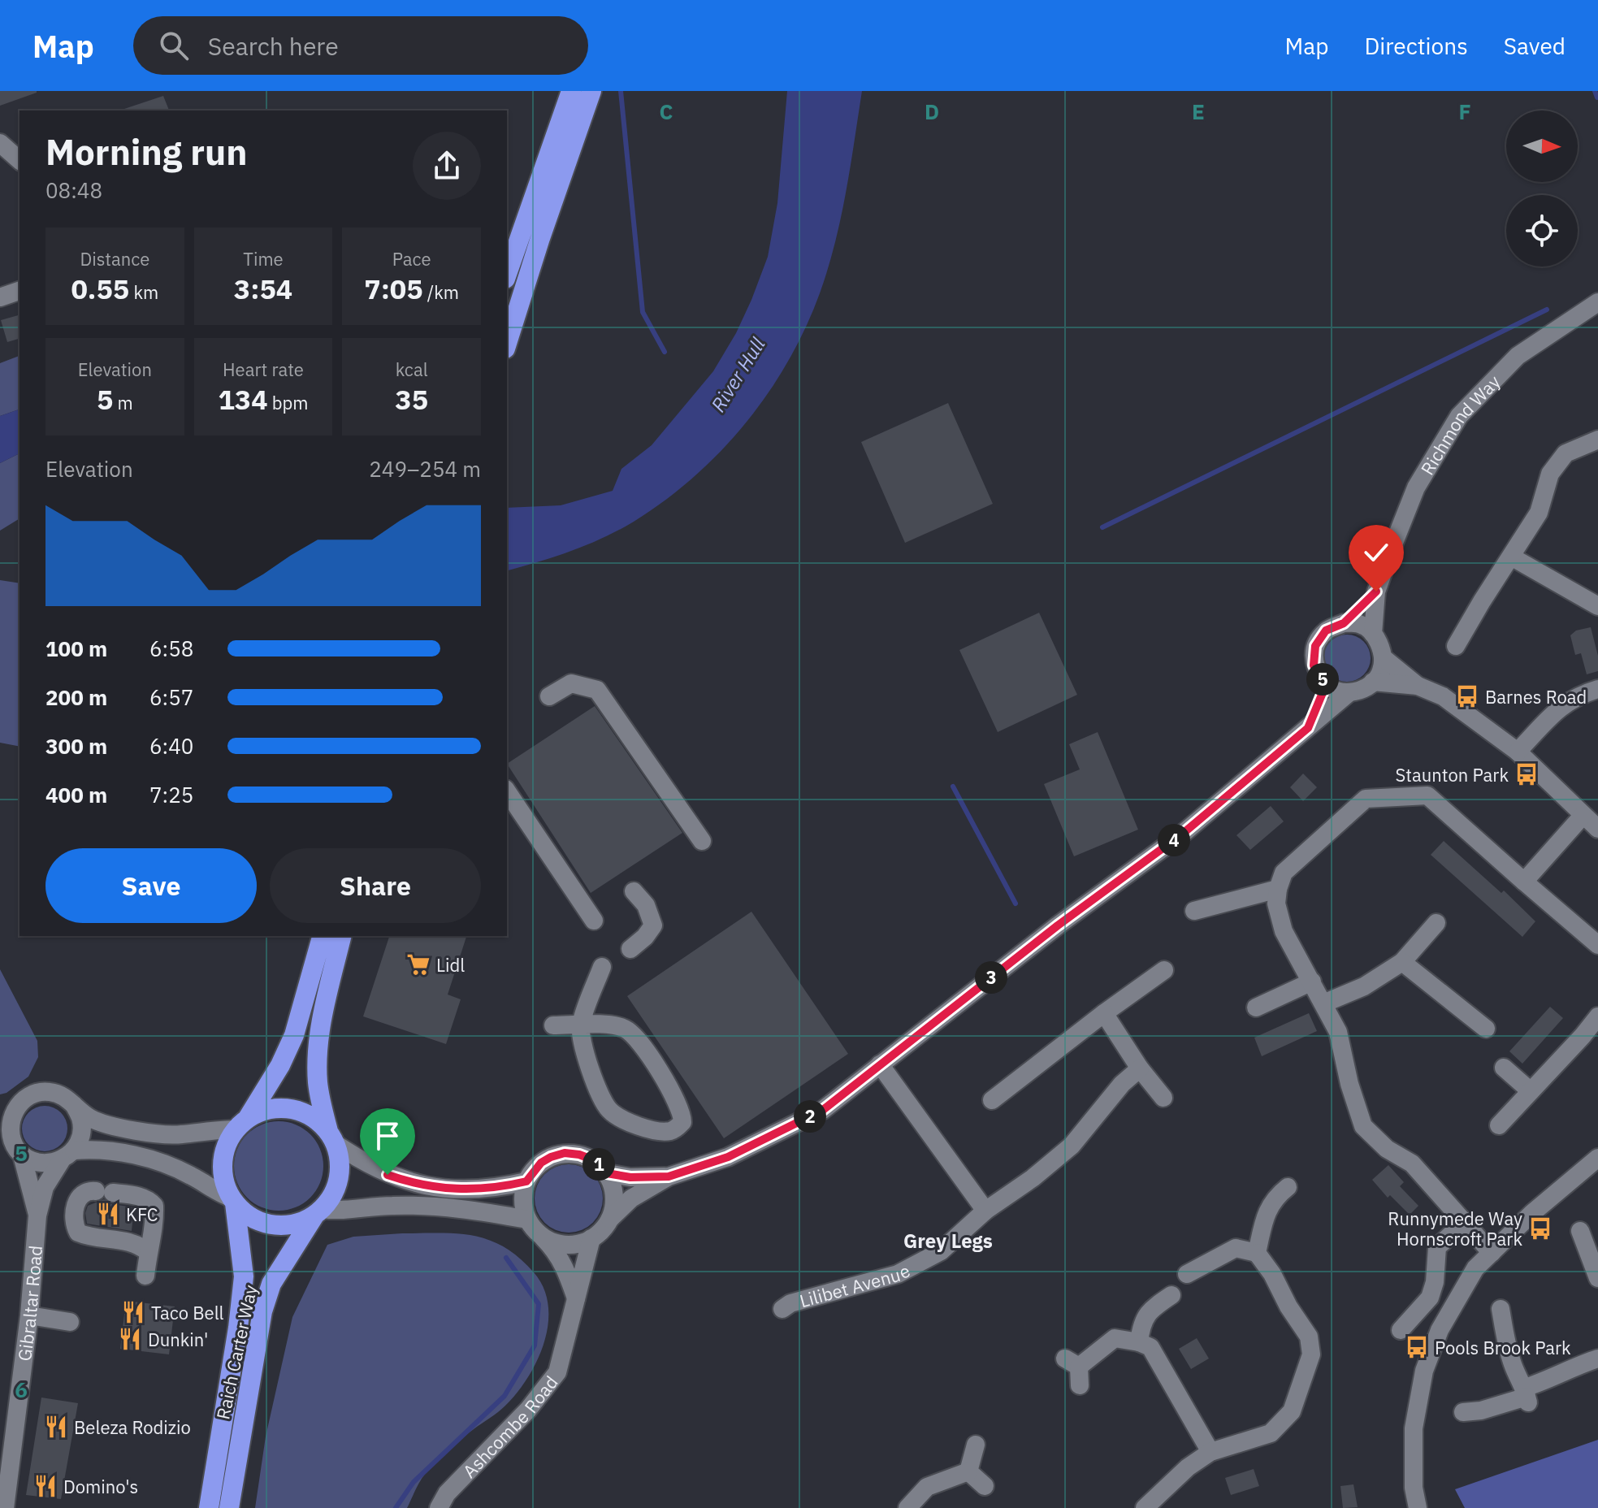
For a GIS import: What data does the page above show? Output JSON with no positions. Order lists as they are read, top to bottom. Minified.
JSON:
{"streets":{"highway":["Raich Carter Way"],"street":["Richmond Way","Lilibet Avenue","Gibraltar Road","Ashcombe Road"]},"districts":["Grey Legs"],"water":["River Hull"],"places":{"bus stop":["Barnes Road","Staunton Park","Runnymede Way Hornscroft Park","Pools Brook Park"],"supermarket":["Lidl"],"restaurant":["KFC","Taco Bell","Dunkin'","Beleza Rodizio","Domino's"]},"north":"right","page":{"header":"Map","search":"Search here","nav":["Map","Directions","Saved"],"heading":["Morning run","08:48"],"stats":[["Distance","0.55 km"],["Time","3:54"],["Pace","7:05 /km"],["Elevation","5 m"],["Heart rate","134 bpm"],["kcal","35"]],"chart":["Elevation","249–254 m"],"list":[{"name":"100 m","note":"6:58"},{"name":"200 m","note":"6:57"},{"name":"300 m","note":"6:40"},{"name":"400 m","note":"7:25"}],"pins":["5","4","3","2","1"],"buttons":["Save","Share"]},"grid":{"columns":["C","D","E","F"],"rows":["5","6"]}}
